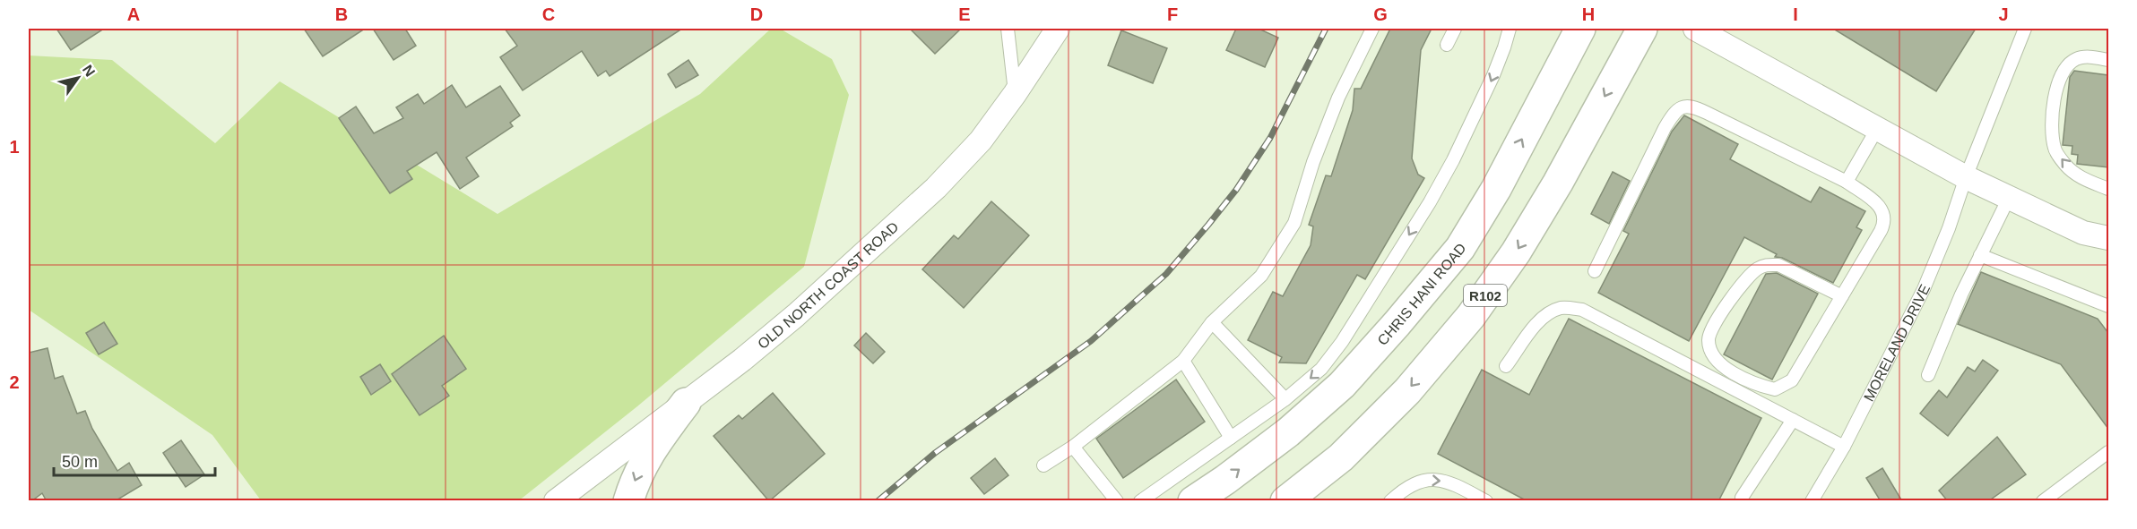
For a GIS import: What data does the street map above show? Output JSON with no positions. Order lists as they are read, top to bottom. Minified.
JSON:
{"streets":{"main road":["CHRIS HANI ROAD","R102"],"street":["OLD NORTH COAST ROAD"],"lane":["MORELAND DRIVE"]},"scale_bar":"50 m","north":"top right","grid":{"columns":["A","B","C","D","E","F","G","H","I","J"],"rows":["1","2"]}}
